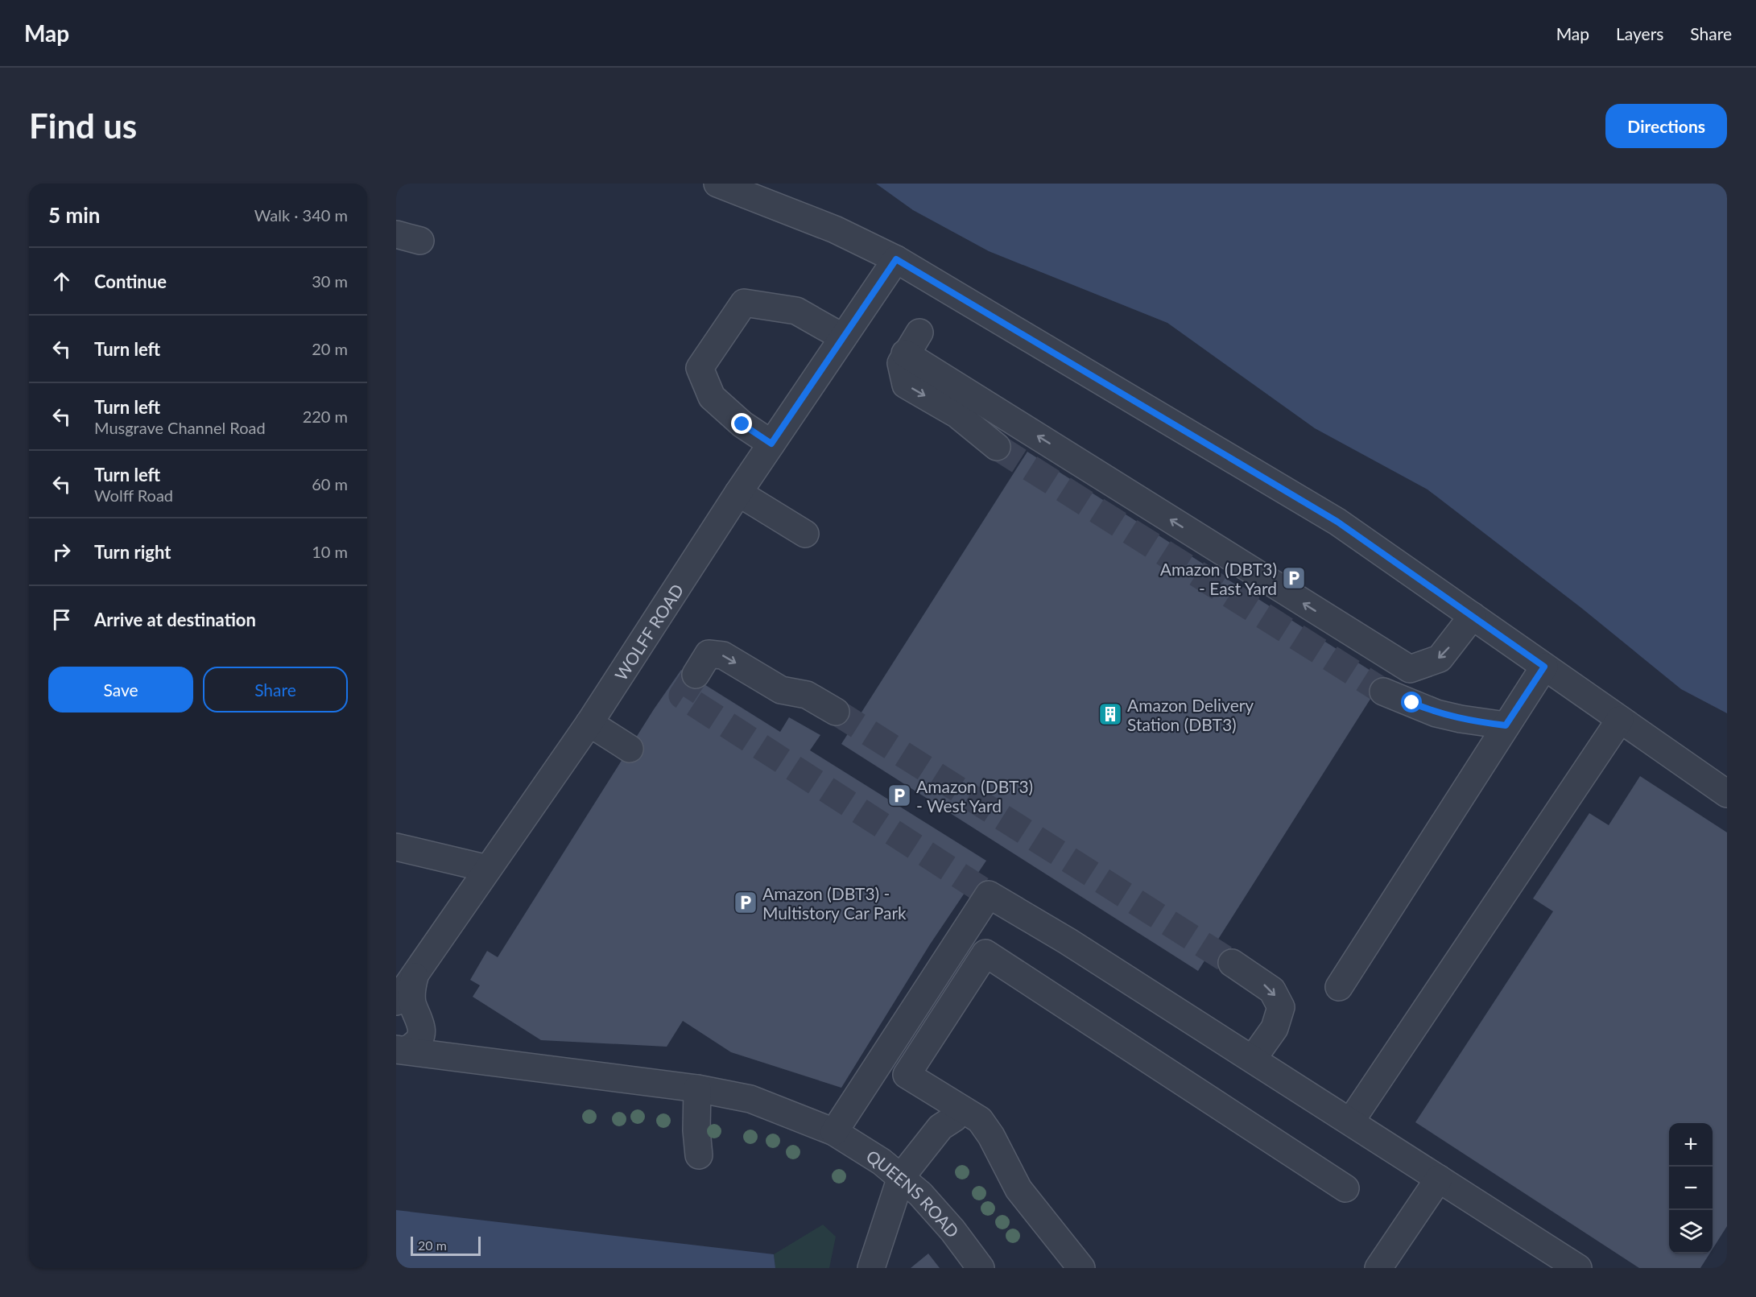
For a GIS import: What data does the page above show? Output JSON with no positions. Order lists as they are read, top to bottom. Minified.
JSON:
{"streets":{"street":["WOLFF ROAD","QUEENS ROAD"]},"places":{"parking":["Amazon (DBT3) - East Yard","Amazon (DBT3) - West Yard","Amazon (DBT3) - Multistory Car Park"],"building":["Amazon Delivery Station (DBT3)"]},"scale_bar":"20 m","page":{"header":"Map","nav":["Map","Layers","Share"],"buttons":["Directions",["Save","Share"]],"title":"Find us","heading":["5 min","Walk · 340 m"],"list":[["Continue","30 m"],["Turn left","20 m"],["Turn left","Musgrave Channel Road","220 m"],["Turn left","Wolff Road","60 m"],["Turn right","10 m"],"Arrive at destination"],"map_buttons":["+","−"],"scale":"20 m"}}
